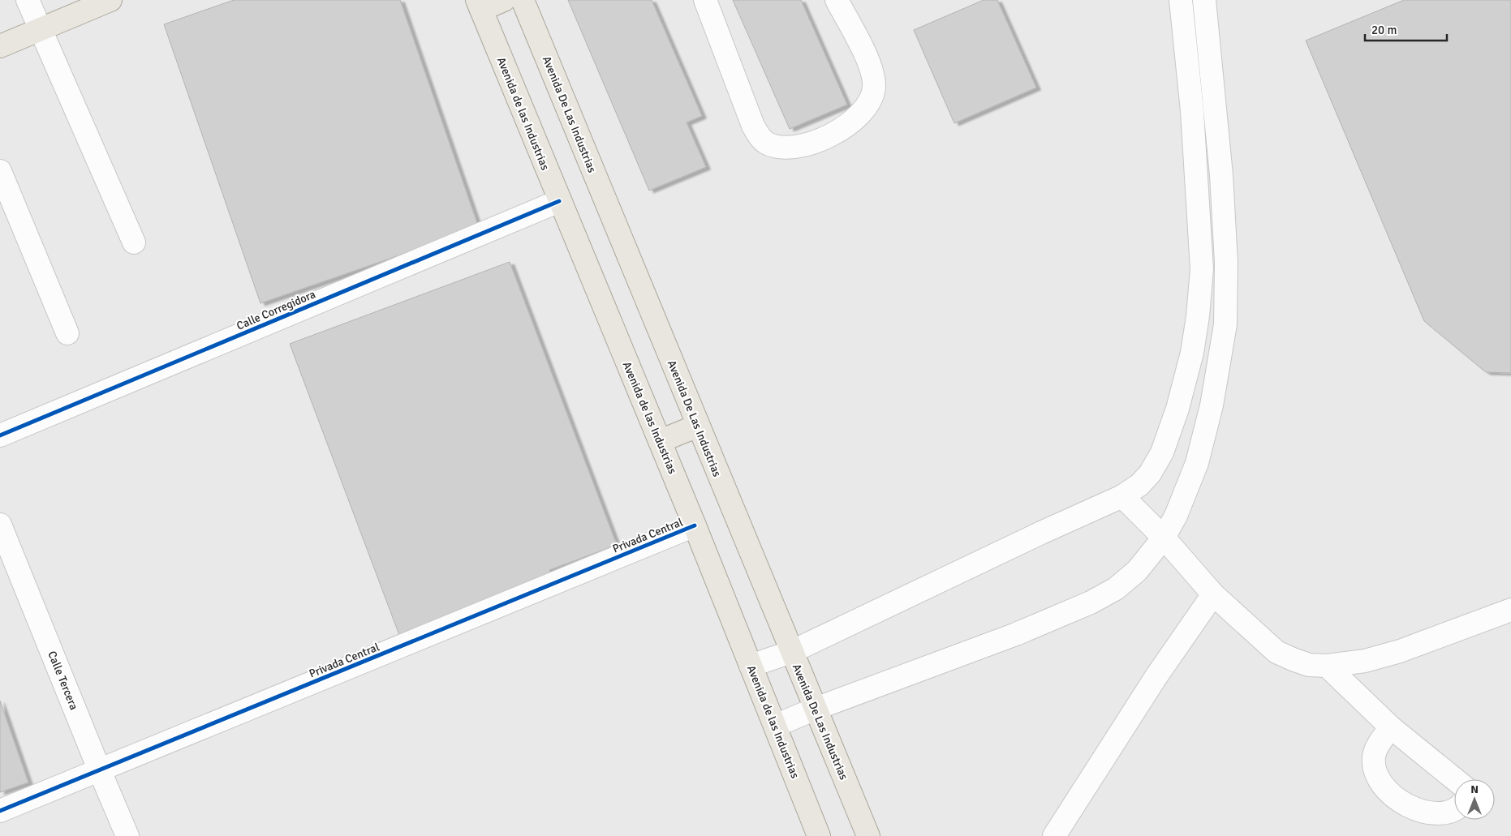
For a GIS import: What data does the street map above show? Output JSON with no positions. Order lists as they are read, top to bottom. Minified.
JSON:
{"streets":{"main road":["Avenida de las Industrias","Avenida De Las Industrias"],"street":["Calle Corregidora","Privada Central","Calle Tercera"]},"crossings":[["Avenida de las Industrias","Calle Corregidora"],["Avenida de las Industrias","Privada Central"],["Privada Central","Calle Tercera"]],"scale_bar":"20 m","north":"top"}
